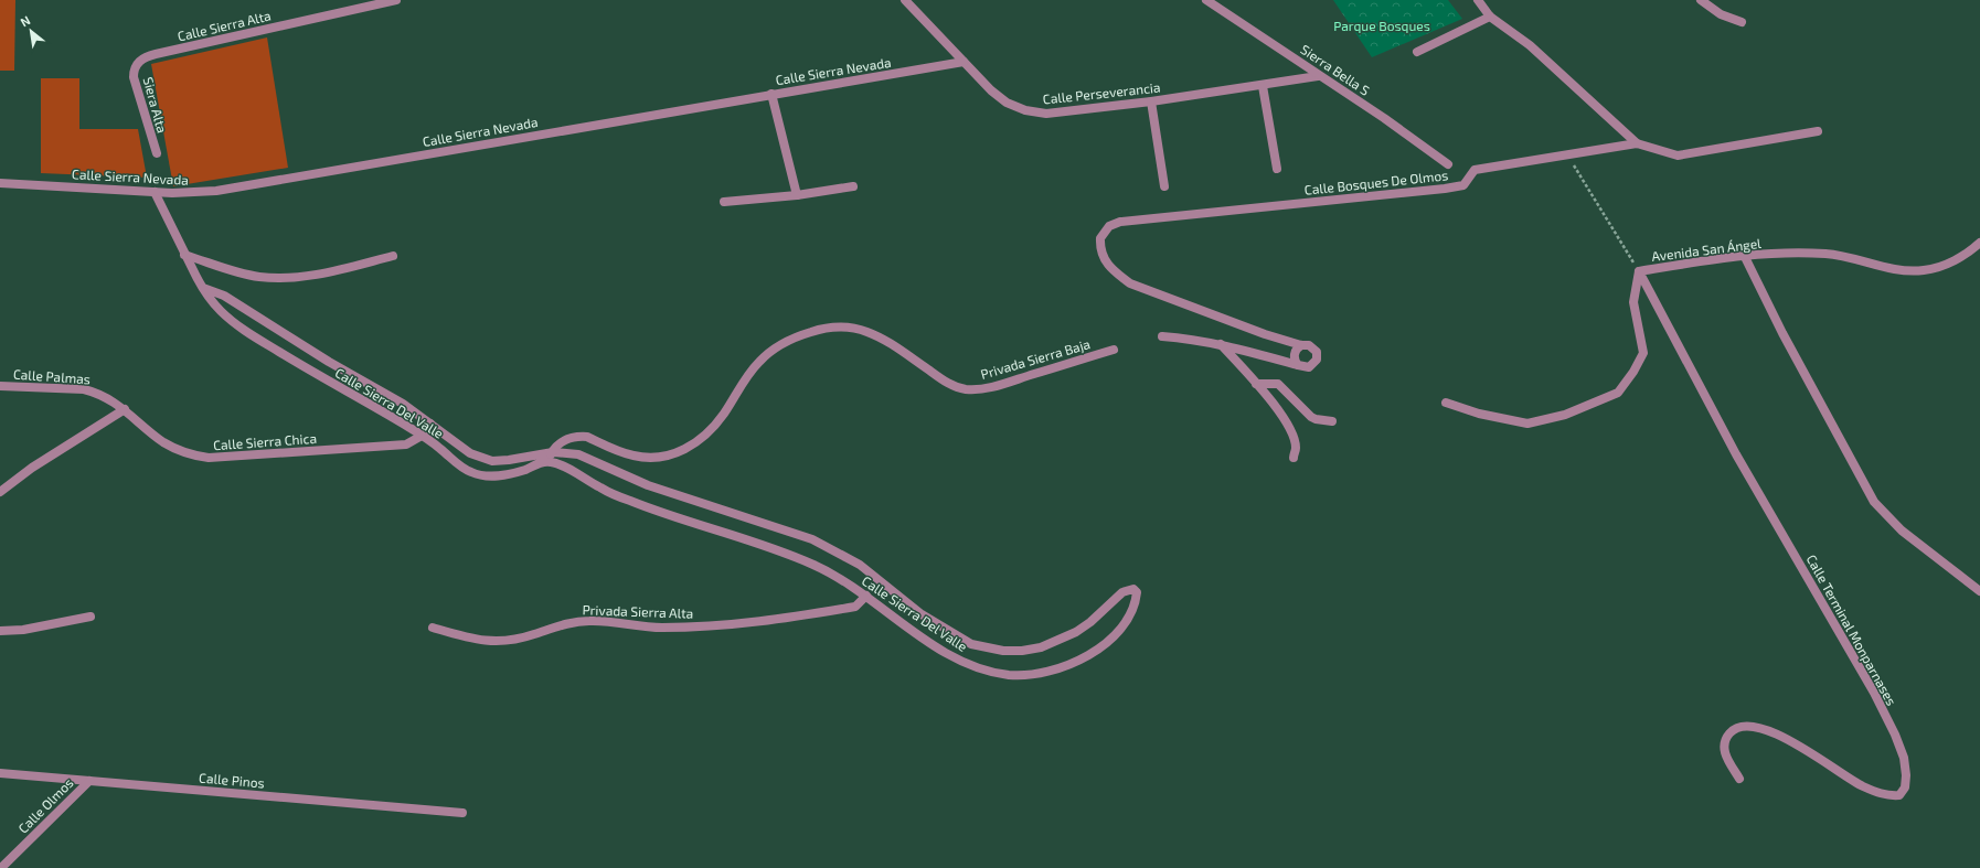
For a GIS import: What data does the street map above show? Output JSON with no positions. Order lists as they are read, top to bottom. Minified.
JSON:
{"streets":{"street":["Calle Sierra Alta","Sierra Bella S","Calle Sierra Nevada","Calle Perseverancia","Siera Alta","Calle Bosques De Olmos","Avenida San Ángel","Privada Sierra Baja","Calle Palmas","Calle Sierra Del Valle","Calle Sierra Chica","Privada Sierra Alta","Calle Terminal Monparnases","Calle Pinos","Calle Olmos"]},"crossings":[["Calle Sierra Alta","Siera Alta"],["Sierra Bella S","Calle Perseverancia"],["Calle Sierra Nevada","Calle Perseverancia"],["Calle Sierra Nevada","Calle Sierra Del Valle"],["Avenida San Ángel","Calle Terminal Monparnases"],["Privada Sierra Baja","Calle Sierra Del Valle"],["Calle Palmas","Calle Sierra Chica"],["Calle Sierra Del Valle","Calle Sierra Chica"],["Calle Sierra Del Valle","Privada Sierra Alta"],["Calle Pinos","Calle Olmos"]],"parks":["Parque Bosques"],"north":"top left"}
